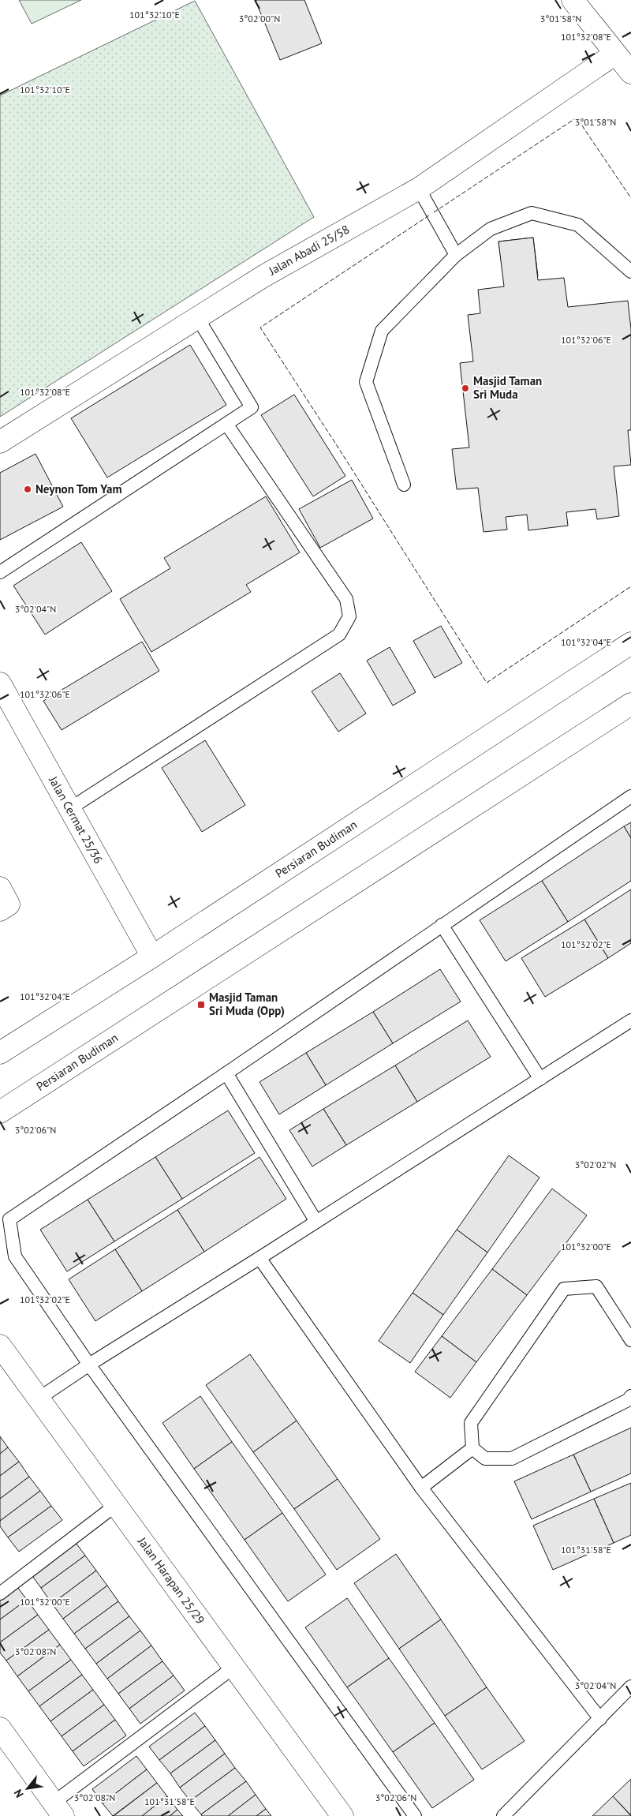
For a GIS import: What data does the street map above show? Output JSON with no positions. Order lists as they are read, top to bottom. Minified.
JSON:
{"streets":{"street":["Jalan Abadi 25/58","Jalan Cermat 25/36","Persiaran Budiman","Jalan Harapan 25/29"]},"crossings":[["Jalan Cermat 25/36","Persiaran Budiman"]],"places":{"other":["Masjid Taman Sri Muda","Neynon Tom Yam"],"transit":["Masjid Taman Sri Muda (Opp)"]},"north":"bottom left","coordinates":["101°32'10\"E","3°02'00\"N","3°01'58\"N","101°32'08\"E","101°32'06\"E","3°02'04\"N","101°32'04\"E","101°32'02\"E","3°02'06\"N","3°02'02\"N","101°32'00\"E","101°31'58\"E","3°02'08\"N"]}
